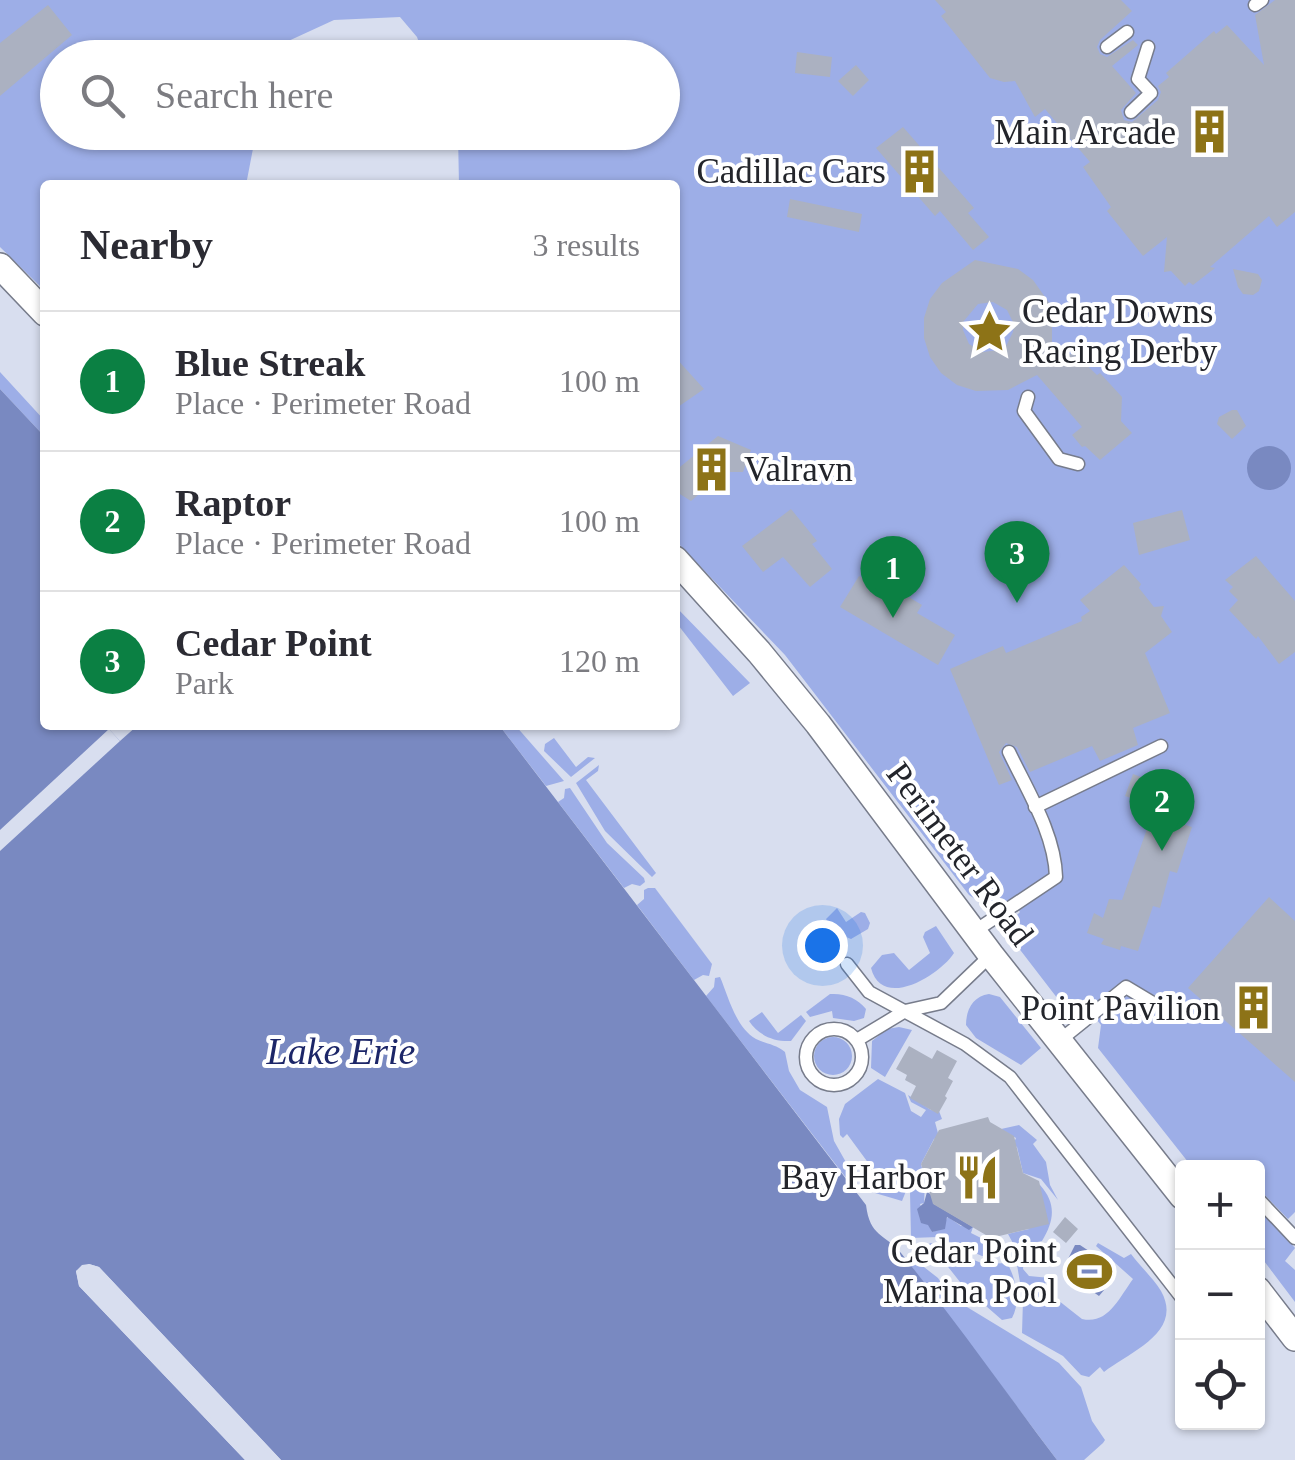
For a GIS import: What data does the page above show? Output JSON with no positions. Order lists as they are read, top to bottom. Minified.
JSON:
{"streets":{"street":["Perimeter Road"]},"water":["Lake Erie"],"places":{"building":["Main Arcade","Cadillac Cars","Valravn","Point Pavilion"],"place":["Cedar Downs Racing Derby"],"restaurant":["Bay Harbor"],"sports":["Cedar Point Marina Pool"]},"page":{"search":"Search here","heading":["Nearby","3 results"],"list":[{"mark":"1","name":"Blue Streak","note":"Place · Perimeter Road","value":"100 m"},{"mark":"2","name":"Raptor","note":"Place · Perimeter Road","value":"100 m"},{"mark":"3","name":"Cedar Point","note":"Park","value":"120 m"}],"pins":["3","1","2"],"map_buttons":["+","−"]}}
